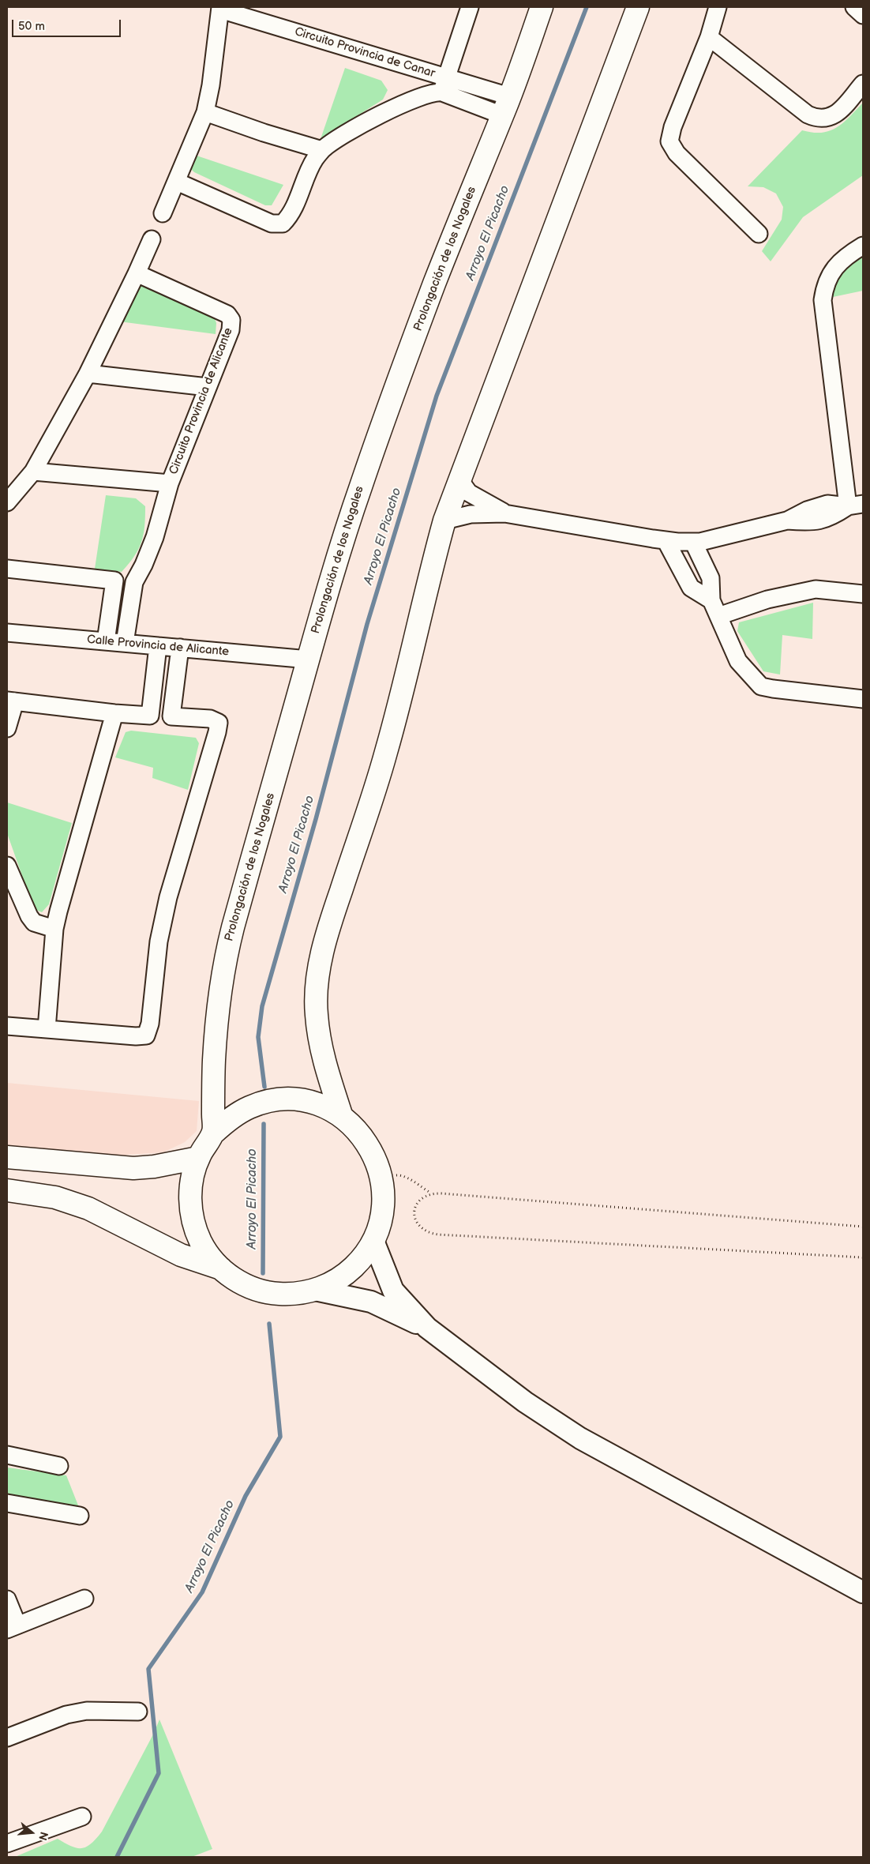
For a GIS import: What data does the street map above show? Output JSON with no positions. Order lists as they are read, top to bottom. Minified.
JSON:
{"streets":{"main road":["Prolongación de los Nogales"],"street":["Circuito Provincia de Canar","Circuito Provincia de Alicante","Calle Provincia de Alicante"]},"crossings":[["Circuito Provincia de Canar","Prolongación de los Nogales"],["Prolongación de los Nogales","Calle Provincia de Alicante"],["Circuito Provincia de Alicante","Calle Provincia de Alicante"]],"water":["Arroyo El Picacho"],"scale_bar":"50 m","north":"right"}
